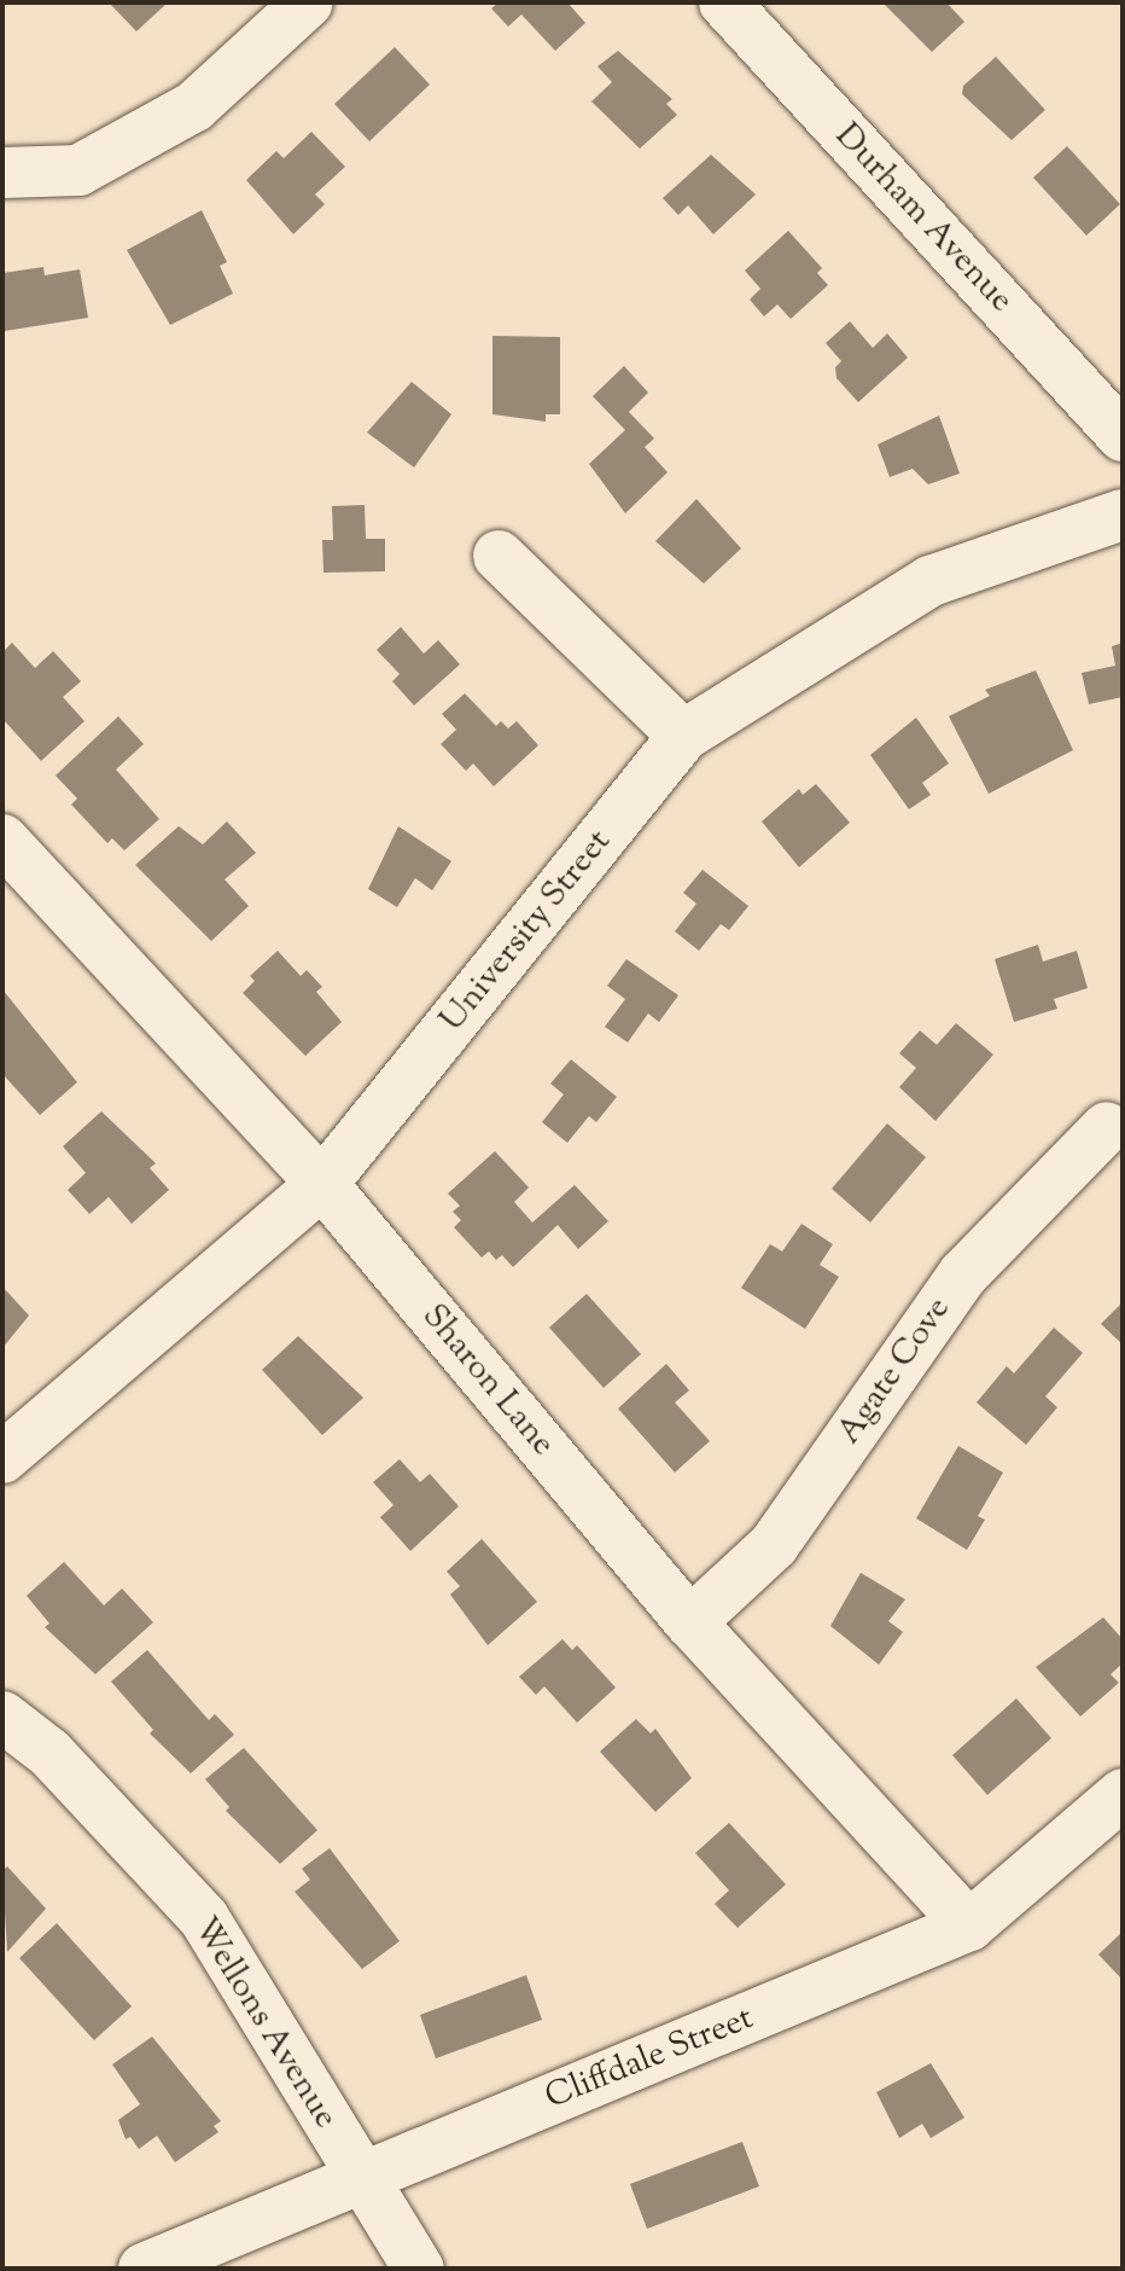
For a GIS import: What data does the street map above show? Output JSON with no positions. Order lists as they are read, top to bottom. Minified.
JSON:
{"streets":{"street":["Durham Avenue","University Street","Agate Cove","Sharon Lane","Wellons Avenue","Cliffdale Street"]},"crossings":[["University Street","Sharon Lane"],["Agate Cove","Sharon Lane"],["Sharon Lane","Cliffdale Street"],["Wellons Avenue","Cliffdale Street"]]}
